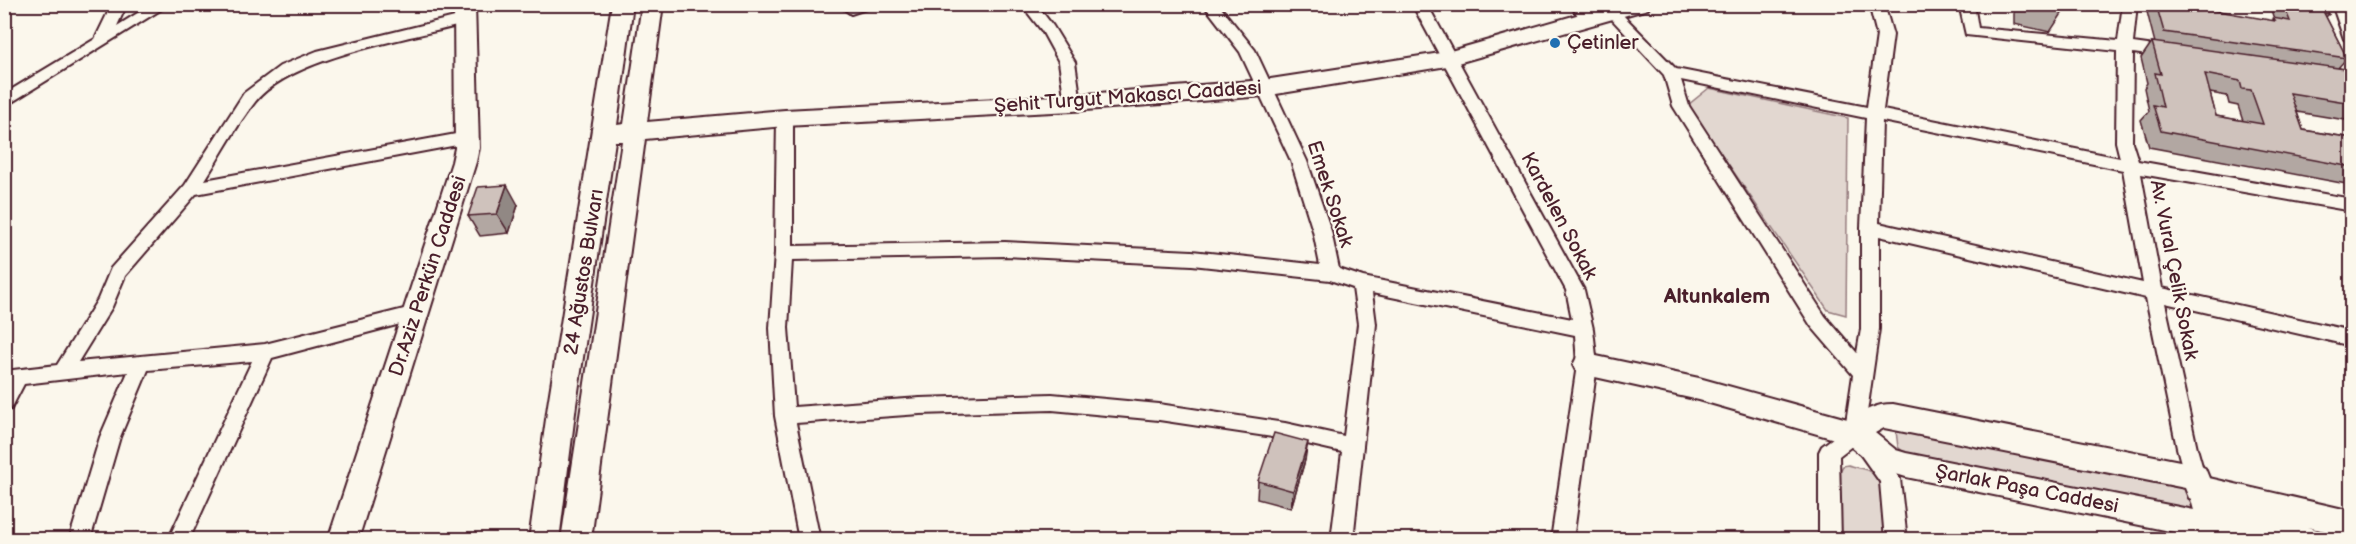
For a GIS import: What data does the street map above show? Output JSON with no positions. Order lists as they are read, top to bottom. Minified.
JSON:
{"streets":{"street":["Şehit Turgut Makascı Caddesi","Emek Sokak","Kardelen Sokak","Av. Vural Çelik Sokak","24 Ağustos Bulvarı","Dr.Aziz Perkün Caddesi","Şarlak Paşa Caddesi"]},"crossings":[["Şehit Turgut Makascı Caddesi","Emek Sokak"],["Şehit Turgut Makascı Caddesi","Kardelen Sokak"],["Şehit Turgut Makascı Caddesi","24 Ağustos Bulvarı"],["Emek Sokak","Kardelen Sokak"],["Kardelen Sokak","Şarlak Paşa Caddesi"],["Av. Vural Çelik Sokak","Şarlak Paşa Caddesi"]],"districts":["Altunkalem"],"places":["Çetinler"]}
